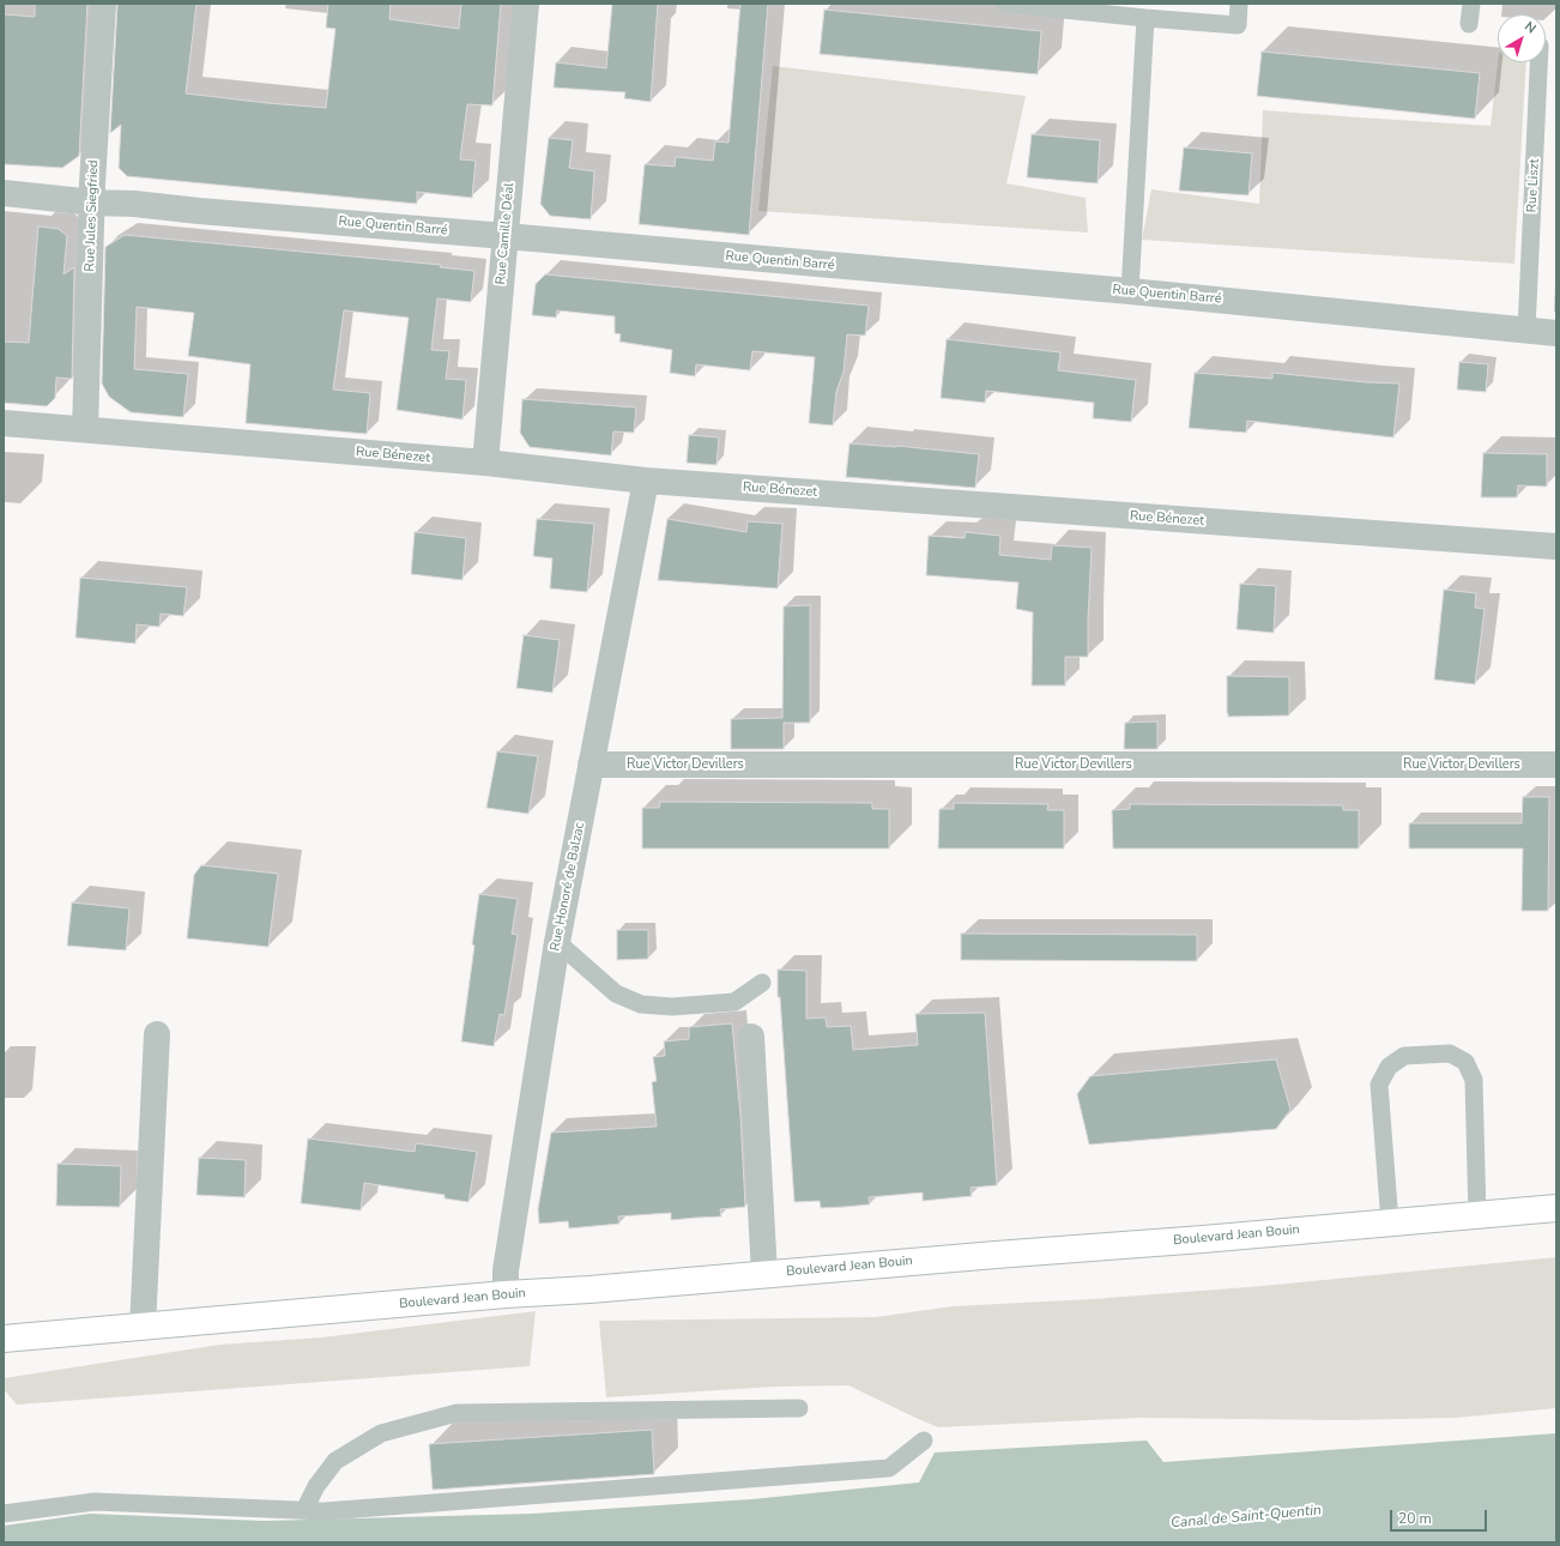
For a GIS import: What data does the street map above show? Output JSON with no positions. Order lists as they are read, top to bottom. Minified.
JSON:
{"streets":{"street":["Rue Jules Siegfried","Rue Quentin Barré","Rue Camille Déal","Rue Bénezet","Rue Victor Devillers","Rue Honoré de Balzac","Boulevard Jean Bouin"],"lane":["Rue Liszt"]},"crossings":[["Rue Liszt","Rue Quentin Barré"],["Rue Jules Siegfried","Rue Quentin Barré"],["Rue Jules Siegfried","Rue Bénezet"],["Rue Quentin Barré","Rue Camille Déal"],["Rue Camille Déal","Rue Bénezet"],["Rue Bénezet","Rue Honoré de Balzac"],["Rue Victor Devillers","Rue Honoré de Balzac"],["Rue Honoré de Balzac","Boulevard Jean Bouin"]],"water":["Canal de Saint-Quentin"],"scale_bar":"20 m","north":"top right"}
